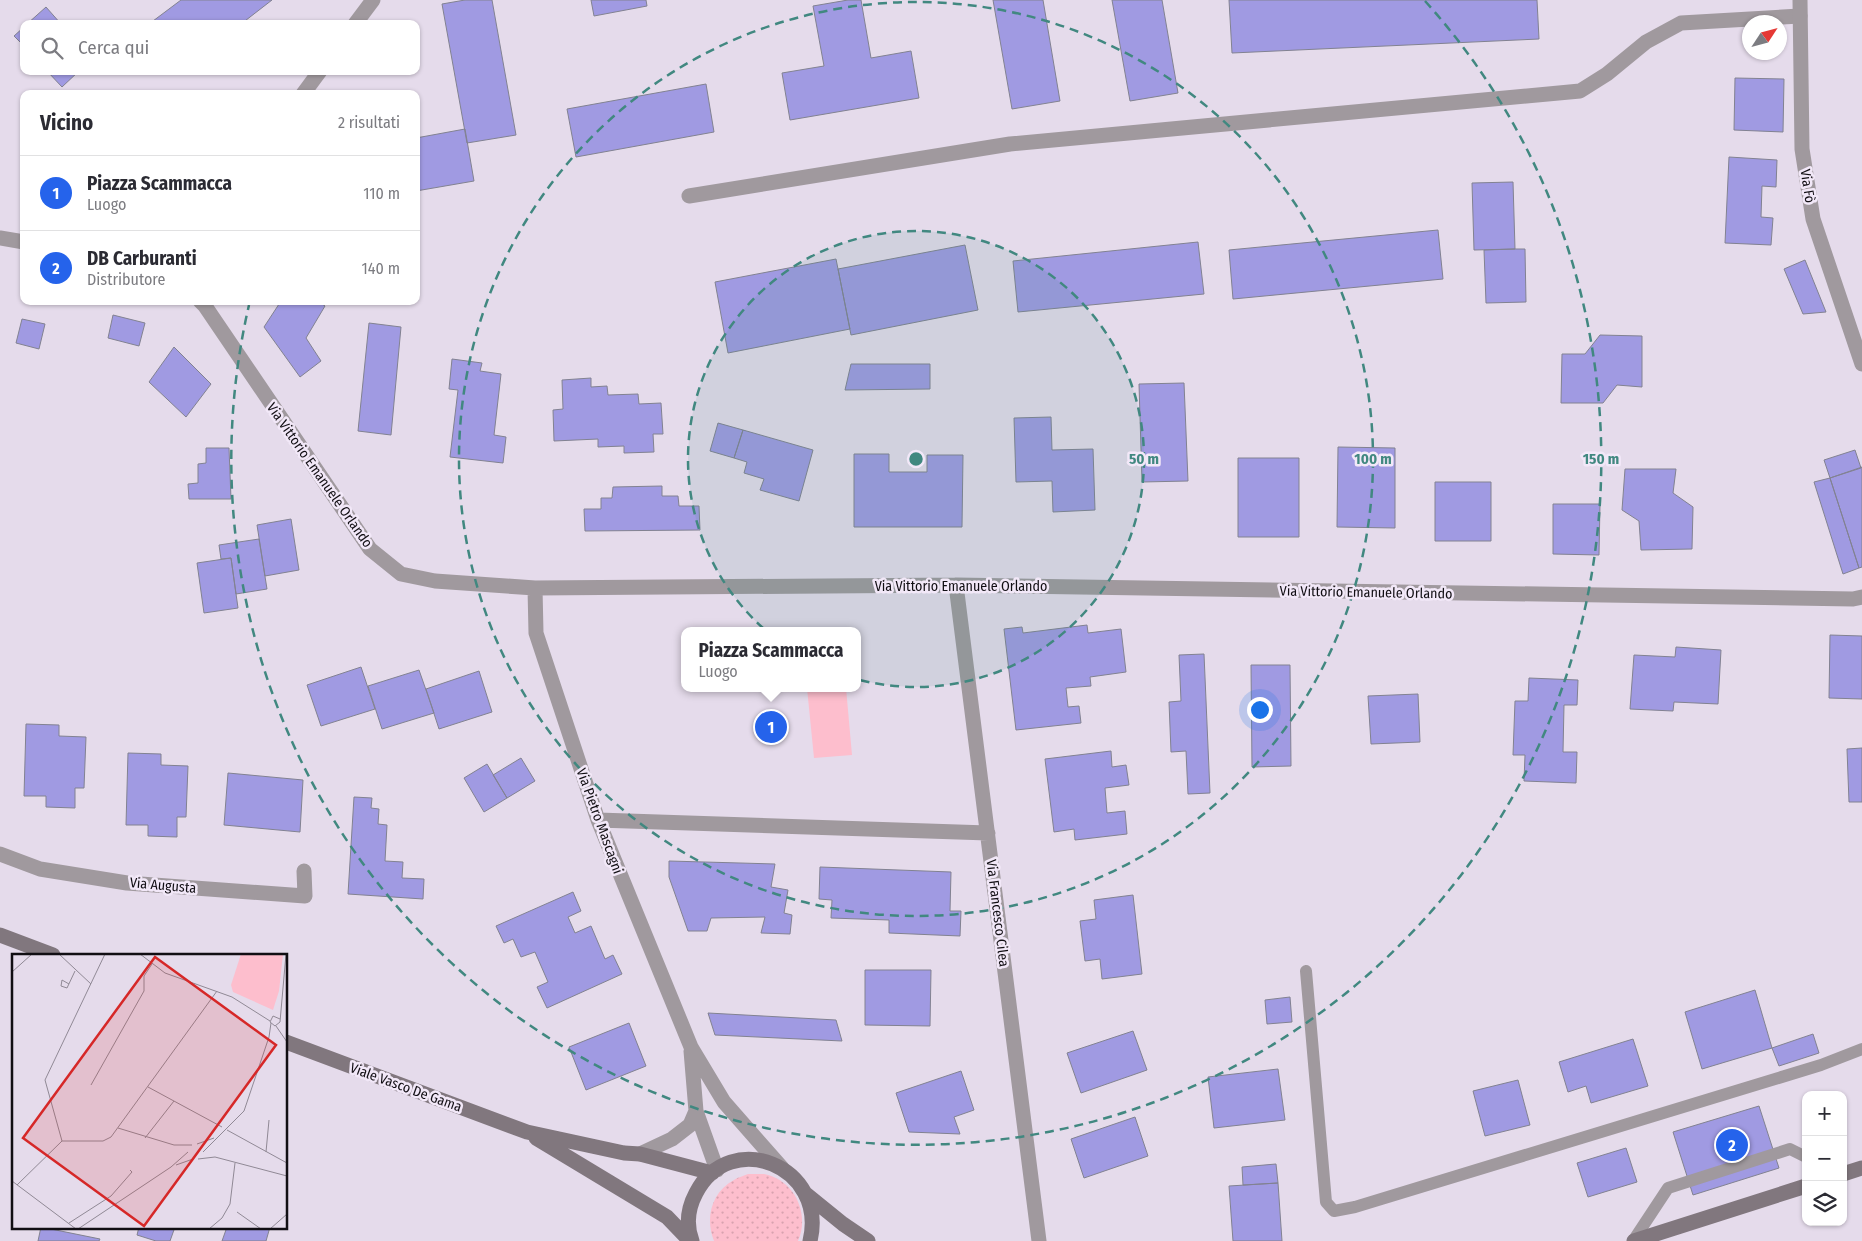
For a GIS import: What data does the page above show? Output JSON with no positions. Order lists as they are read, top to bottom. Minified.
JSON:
{"streets":{"main road":["Viale Vasco De Gama"],"street":["Via Fò","Via Vittorio Emanuele Orlando","Via Pietro Mascagni","Via Augusta","Via Francesco Cilea"]},"crossings":[["Via Vittorio Emanuele Orlando","Via Pietro Mascagni"],["Via Vittorio Emanuele Orlando","Via Francesco Cilea"]],"north":"top right","page":{"search":"Cerca qui","heading":["Vicino","2 risultati"],"list":[{"mark":"1","name":"Piazza Scammacca","note":"Luogo","value":"110 m"},{"mark":"2","name":"DB Carburanti","note":"Distributore","value":"140 m"}],"popup":["Piazza Scammacca","Luogo"],"pins":["1","2"],"map_buttons":["+","−"]},"rings":["50 m","100 m","150 m"]}
